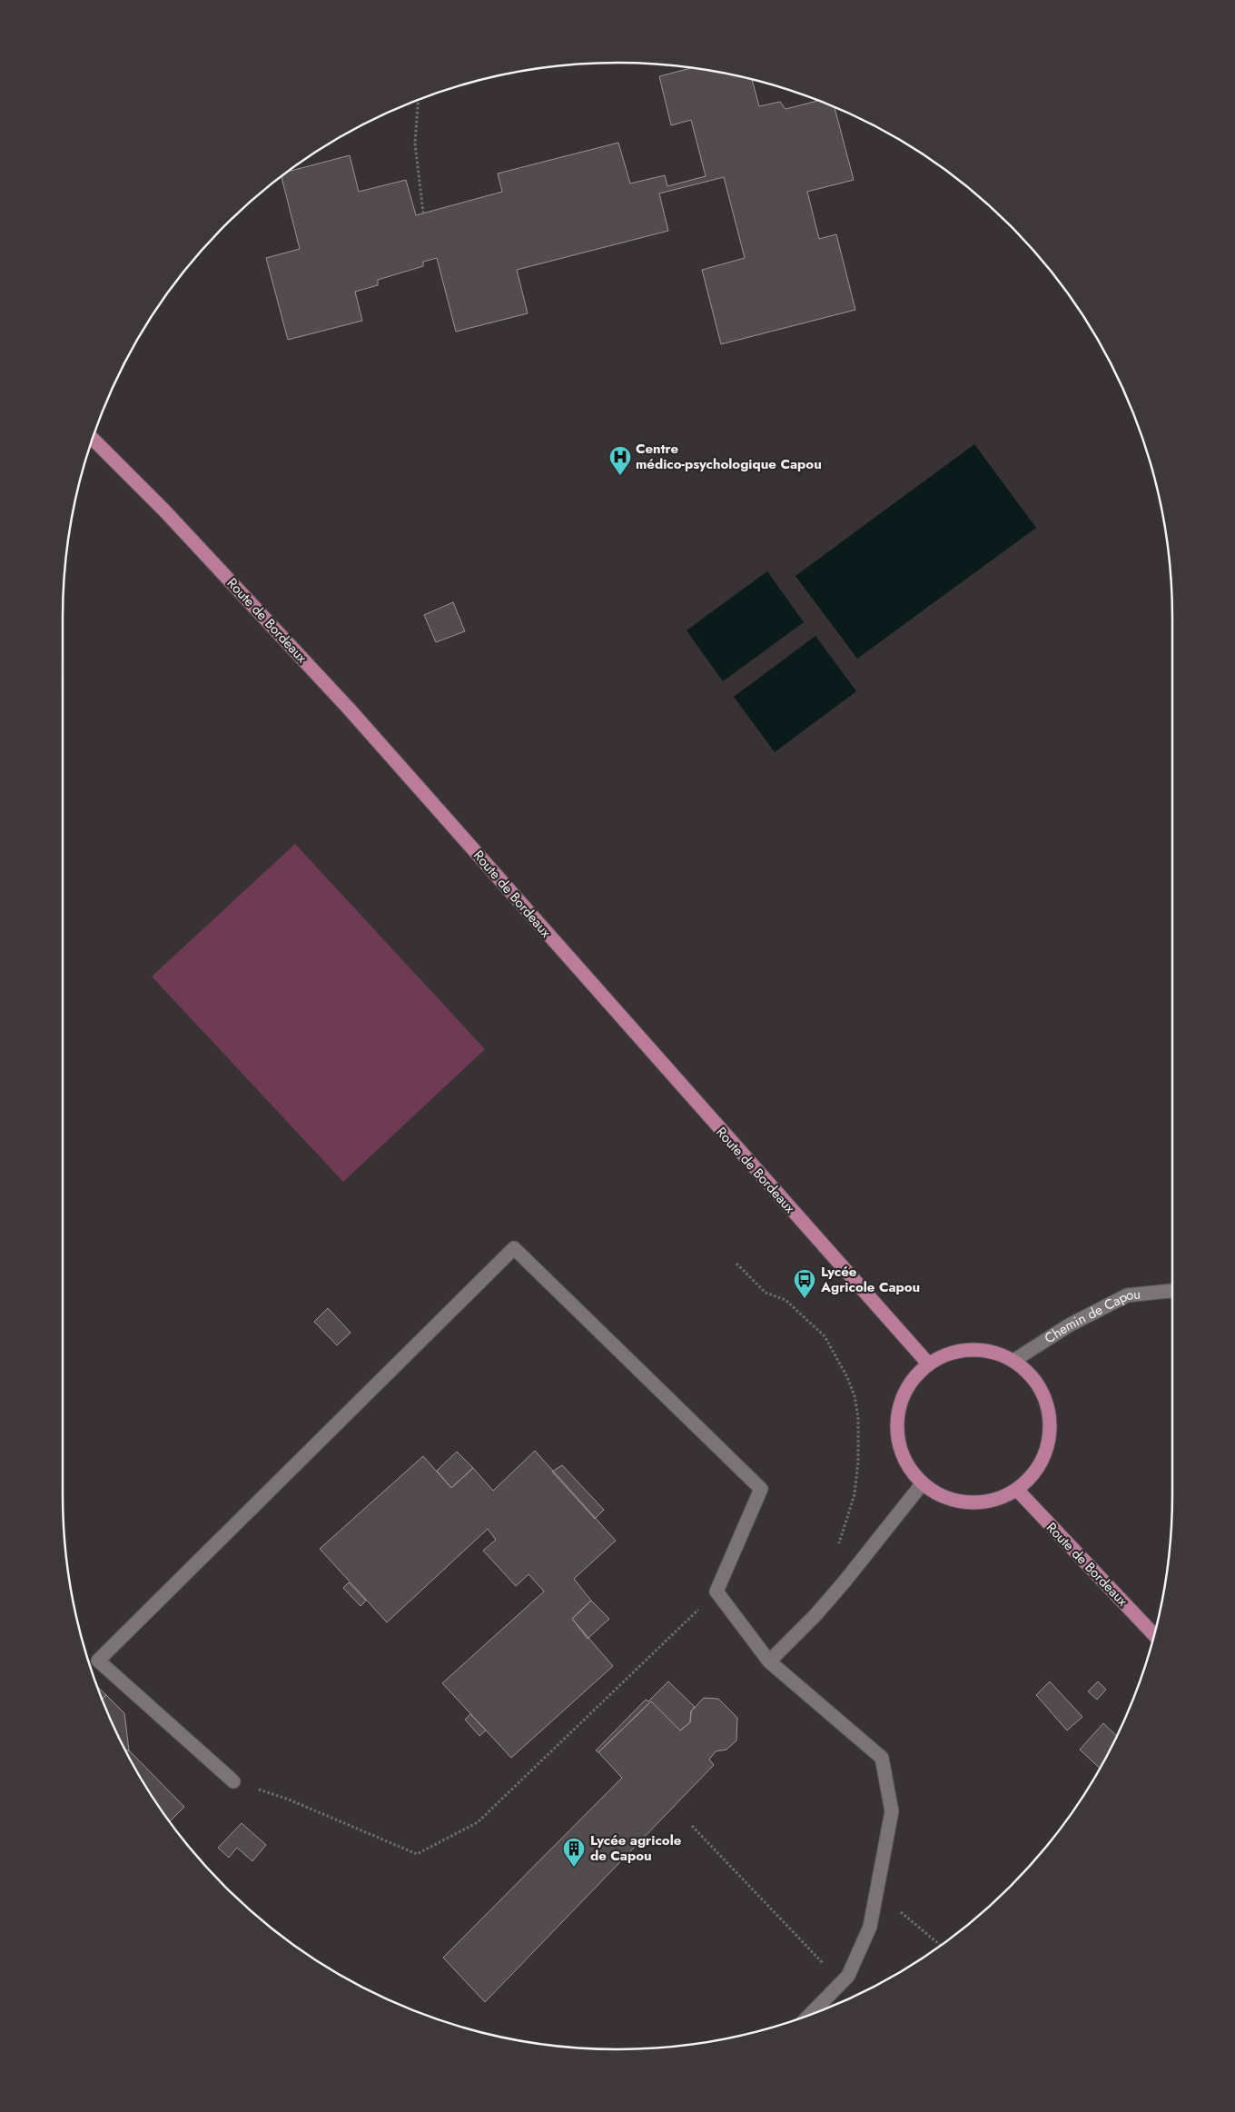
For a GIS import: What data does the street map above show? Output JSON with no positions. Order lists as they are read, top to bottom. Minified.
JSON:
{"streets":{"main road":["Route de Bordeaux"],"street":["Chemin de Capou"]},"crossings":[["Route de Bordeaux","Chemin de Capou"]],"places":{"hospital":["Centre médico-psychologique Capou"],"bus stop":["Lycée Agricole Capou"],"building":["Lycée agricole de Capou"]}}
